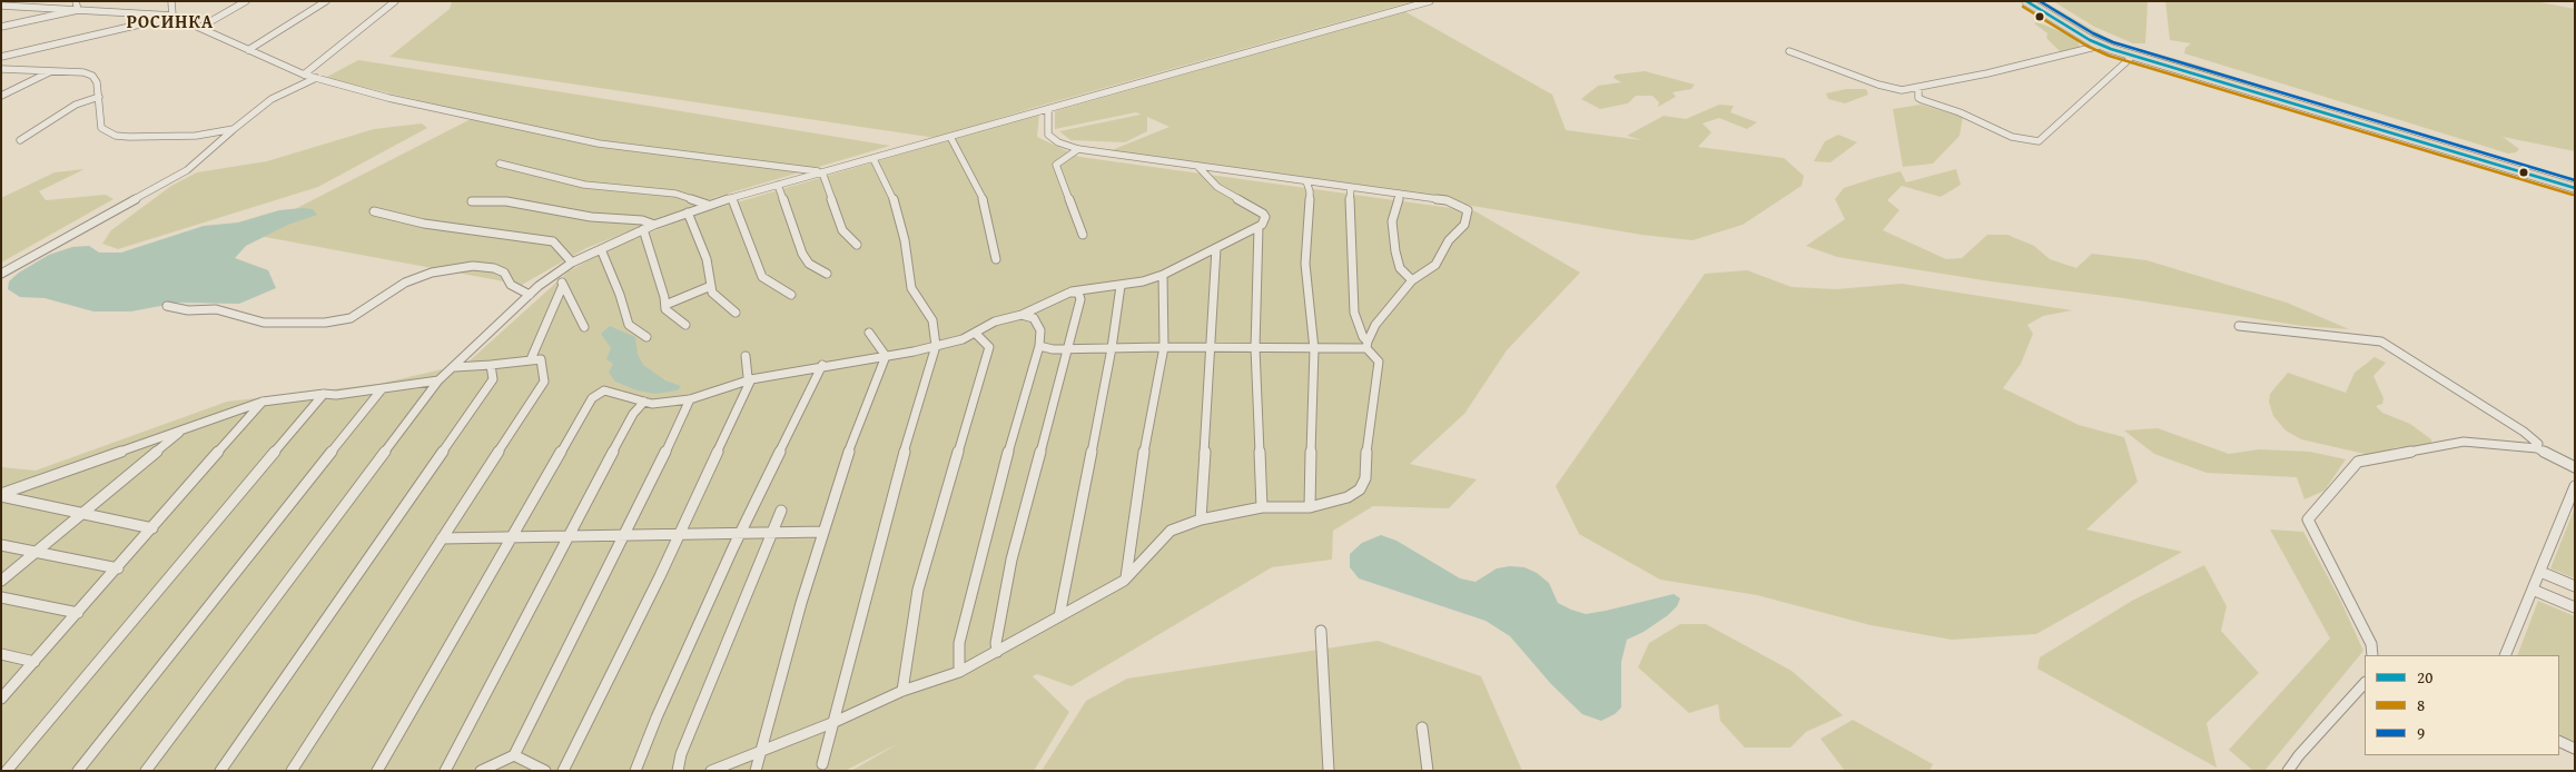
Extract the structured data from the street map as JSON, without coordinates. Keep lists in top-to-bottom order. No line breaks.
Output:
{"districts":["РОСИНКА"],"lines":["transit line 20","transit line 9","transit line 8"],"legend":["20","8","9"]}
